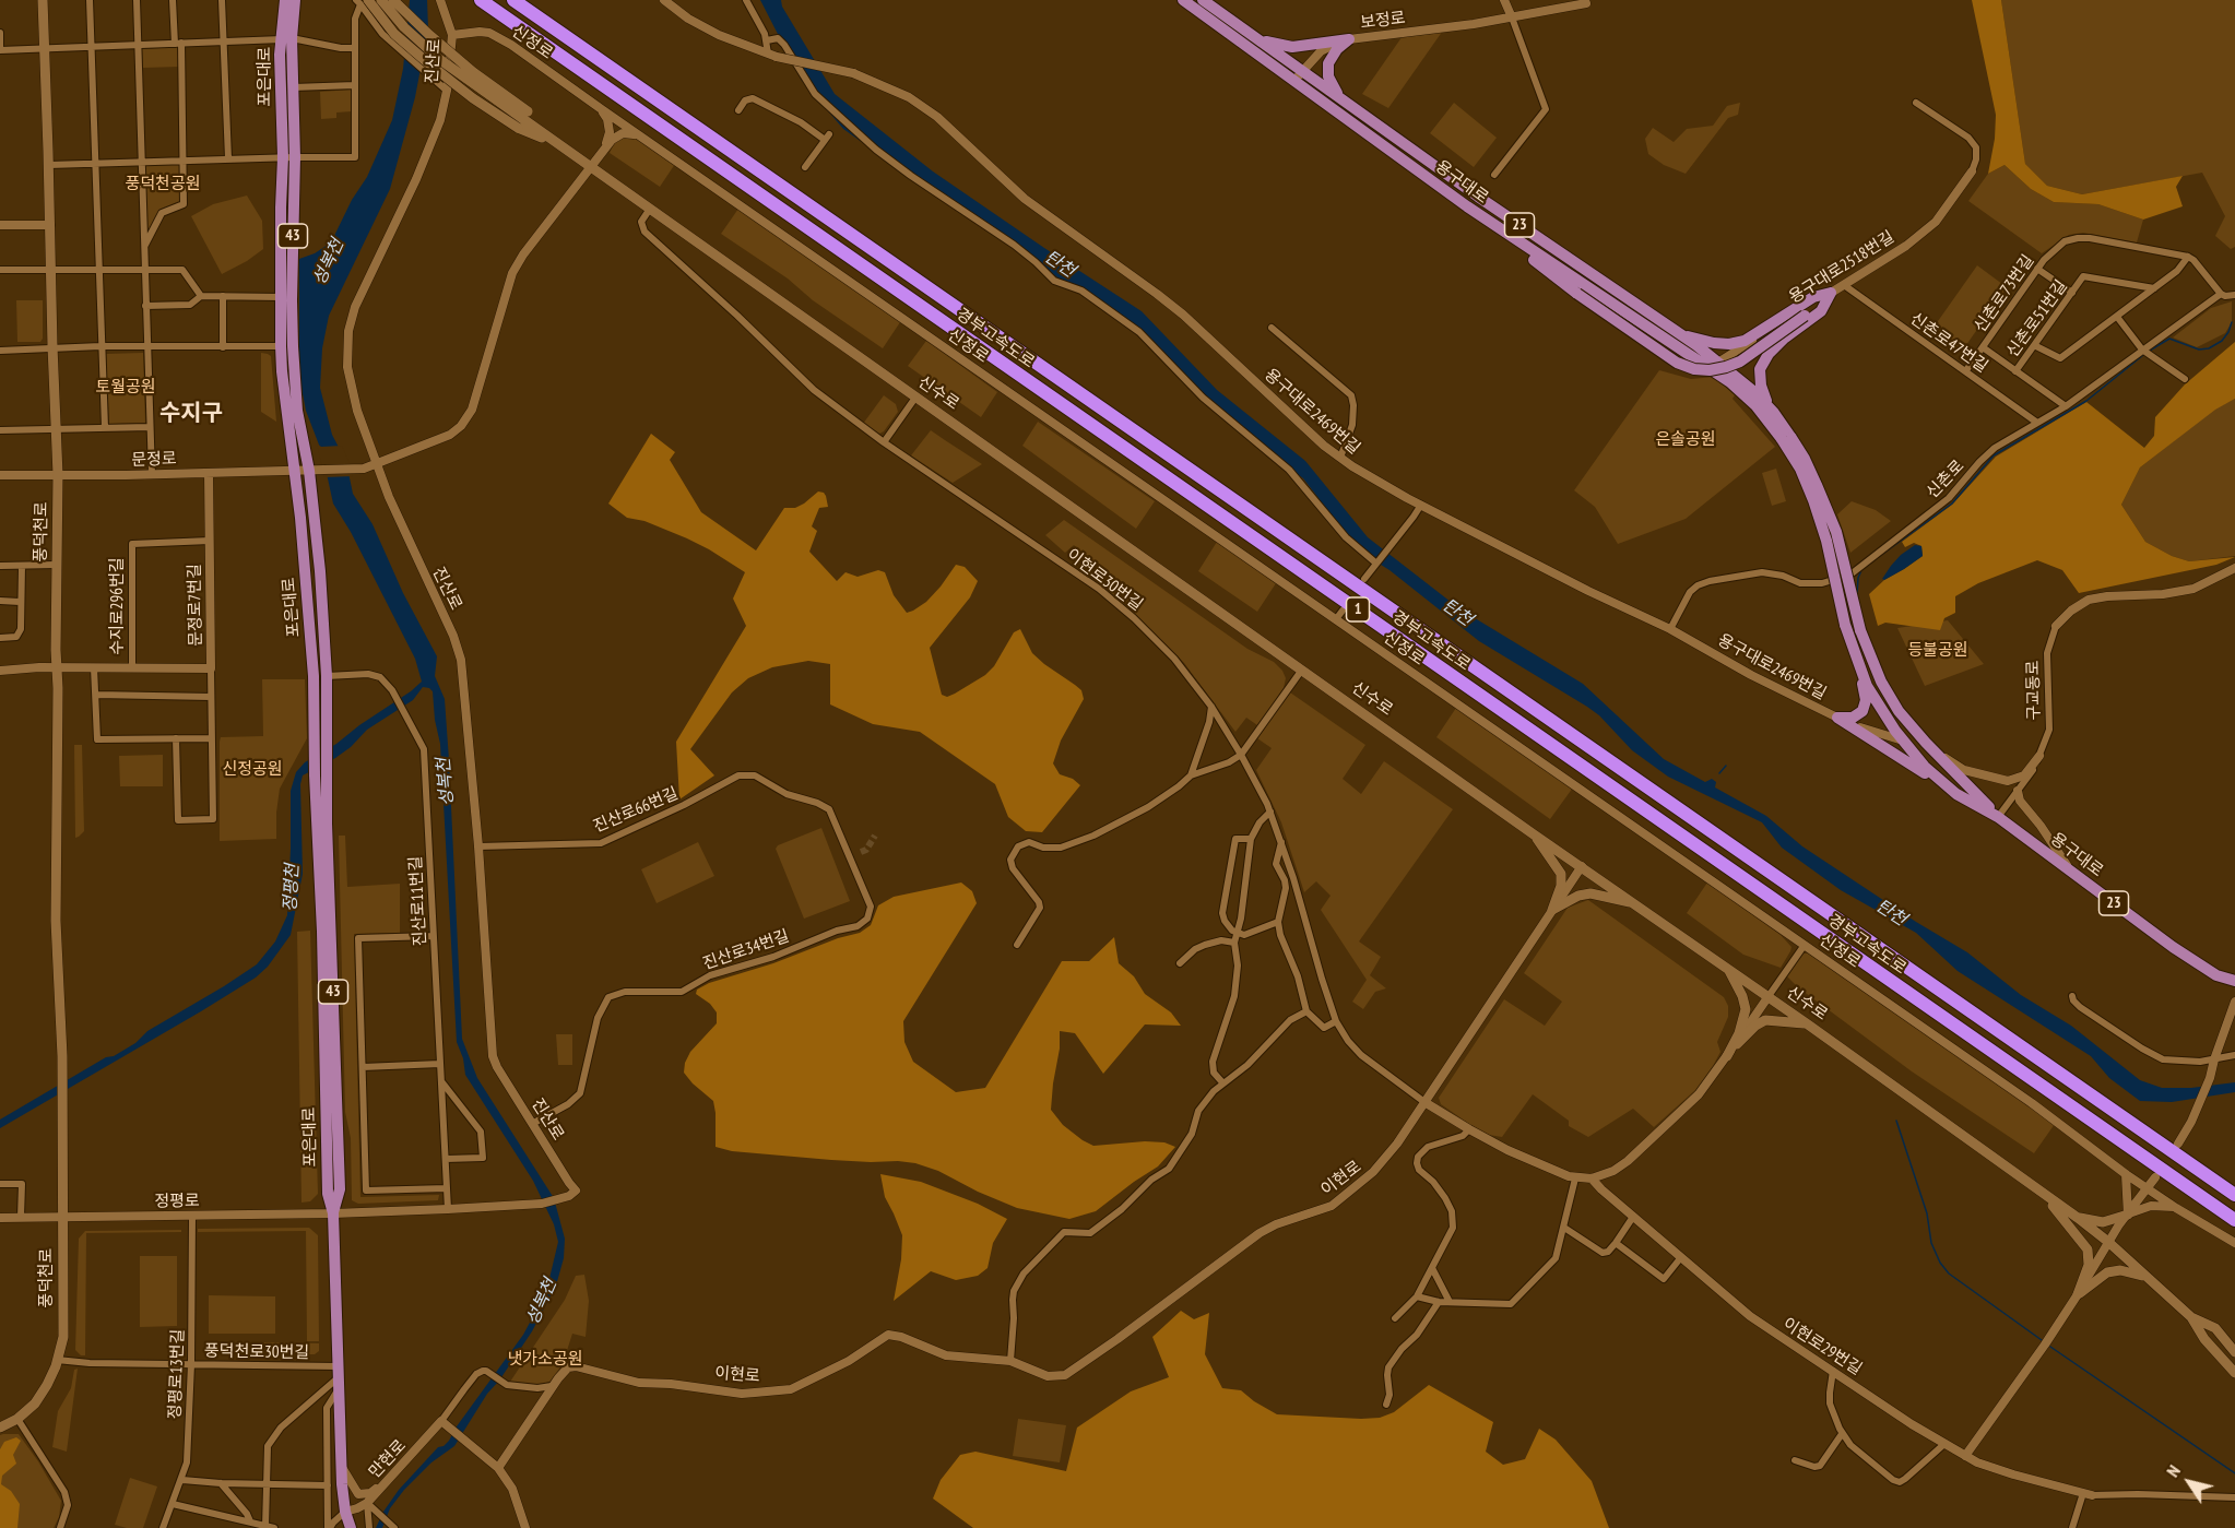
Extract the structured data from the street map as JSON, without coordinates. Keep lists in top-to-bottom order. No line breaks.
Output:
{"streets":{"highway":["경부고속도로","1"],"main road":["포은대로","용구대로","23","43","신수로","풍덕천로"],"street":["보정로","신정로","진산로","용구대로2518번길","신촌로73번길","신촌로51번길","신촌로47번길","용구대로2469번길","문정로","신촌로","이현로30번길","문정로7번길","수지로296번길","구교동로","진산로66번길","진산로11번길","진산로34번길","이현로","정평로","이현로29번길","풍덕천로30번길","정평로13번길","만현로"]},"crossings":[["보정로","용구대로"],["신정로","진산로"],["진산로","문정로"],["진산로","진산로66번길"],["진산로","진산로11번길"],["진산로","진산로34번길"],["포은대로","문정로"],["포은대로","진산로11번길"],["포은대로","정평로"],["포은대로","풍덕천로30번길"],["포은대로","만현로"],["용구대로","용구대로2518번길"],["용구대로","용구대로2469번길"],["용구대로","구교동로"],["용구대로2518번길","신촌로47번길"],["신촌로73번길","신촌로51번길"],["신촌로73번길","신촌로47번길"],["신촌로51번길","신촌로"],["신촌로47번길","신촌로"],["신수로","문정로"],["신수로","이현로30번길"],["신수로","이현로"],["용구대로2469번길","신촌로"],["문정로","풍덕천로"],["문정로","문정로7번길"],["풍덕천로","수지로296번길"],["풍덕천로","정평로"],["풍덕천로","풍덕천로30번길"],["이현로30번길","이현로"],["문정로7번길","수지로296번길"],["진산로66번길","진산로34번길"],["정평로","정평로13번길"],["풍덕천로30번길","정평로13번길"]],"districts":["수지구"],"water":["성복천","탄천","정평천"],"parks":["풍덕천공원","토월공원","은솔공원","등불공원","신정공원","냇가소공원"],"north":"top left"}
